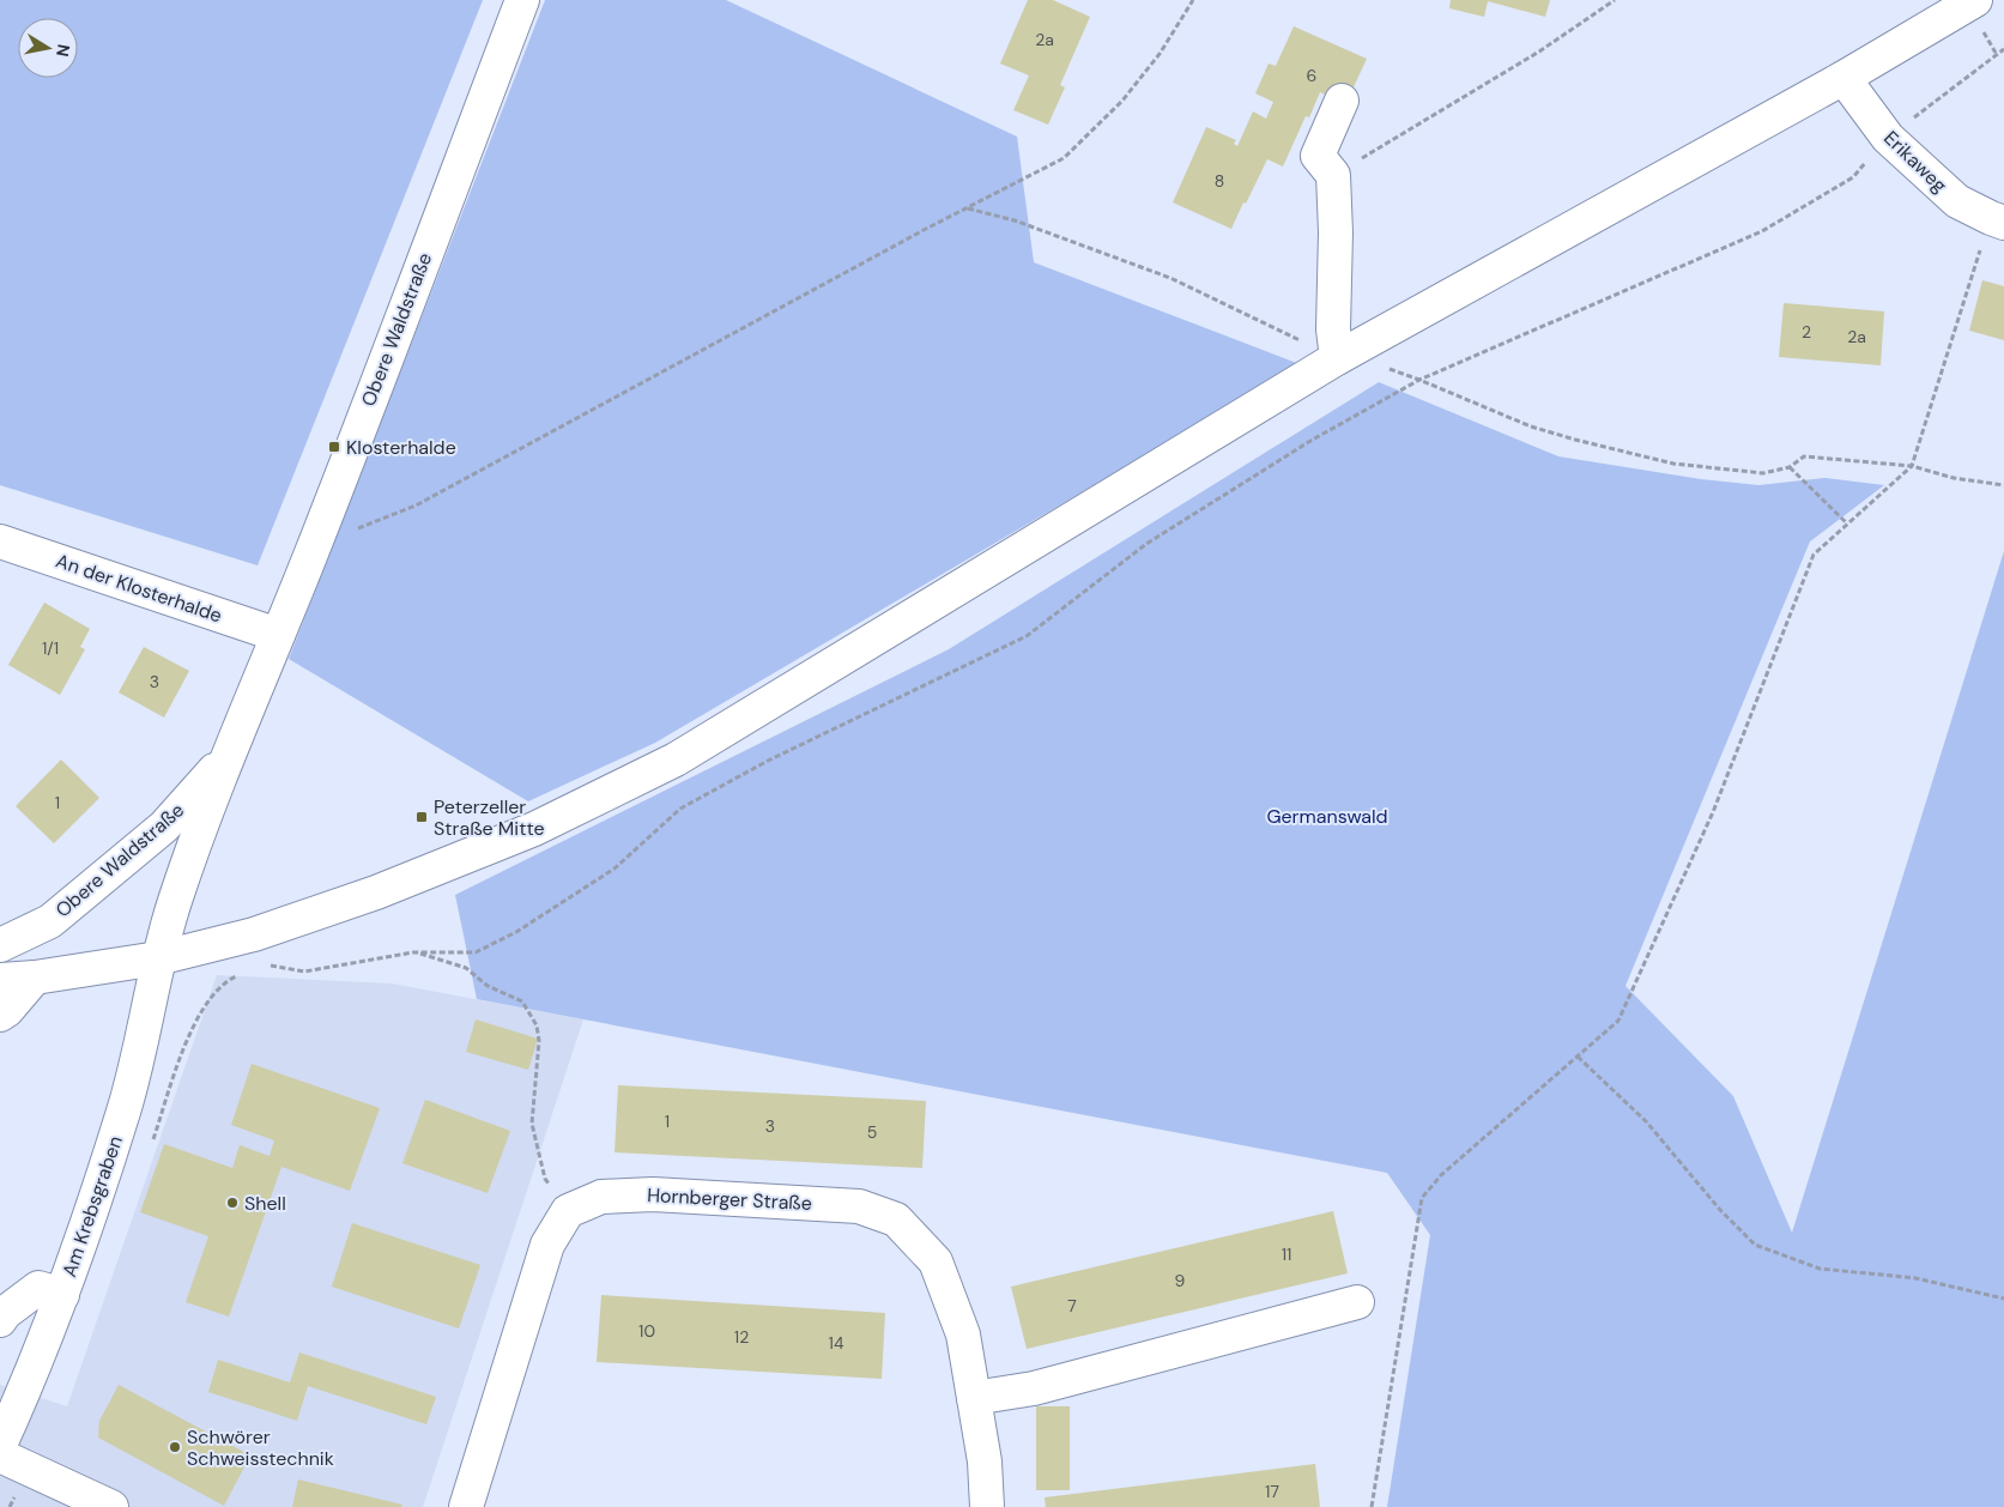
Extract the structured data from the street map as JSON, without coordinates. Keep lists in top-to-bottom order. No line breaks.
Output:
{"streets":{"street":["Erikaweg","Obere Waldstraße","An der Klosterhalde","Hornberger Straße","Am Krebsgraben"]},"crossings":[["Obere Waldstraße","An der Klosterhalde"],["Obere Waldstraße","Am Krebsgraben"]],"parks":["Germanswald"],"places":{"transit":["Klosterhalde","Peterzeller Straße Mitte"],"other":["Shell","Schwörer Schweisstechnik"]},"house_numbers":["2a","6","8","2","2a","1/1","3","1","1","3","5","11","9","7","10","12","14","17"],"north":"right"}
